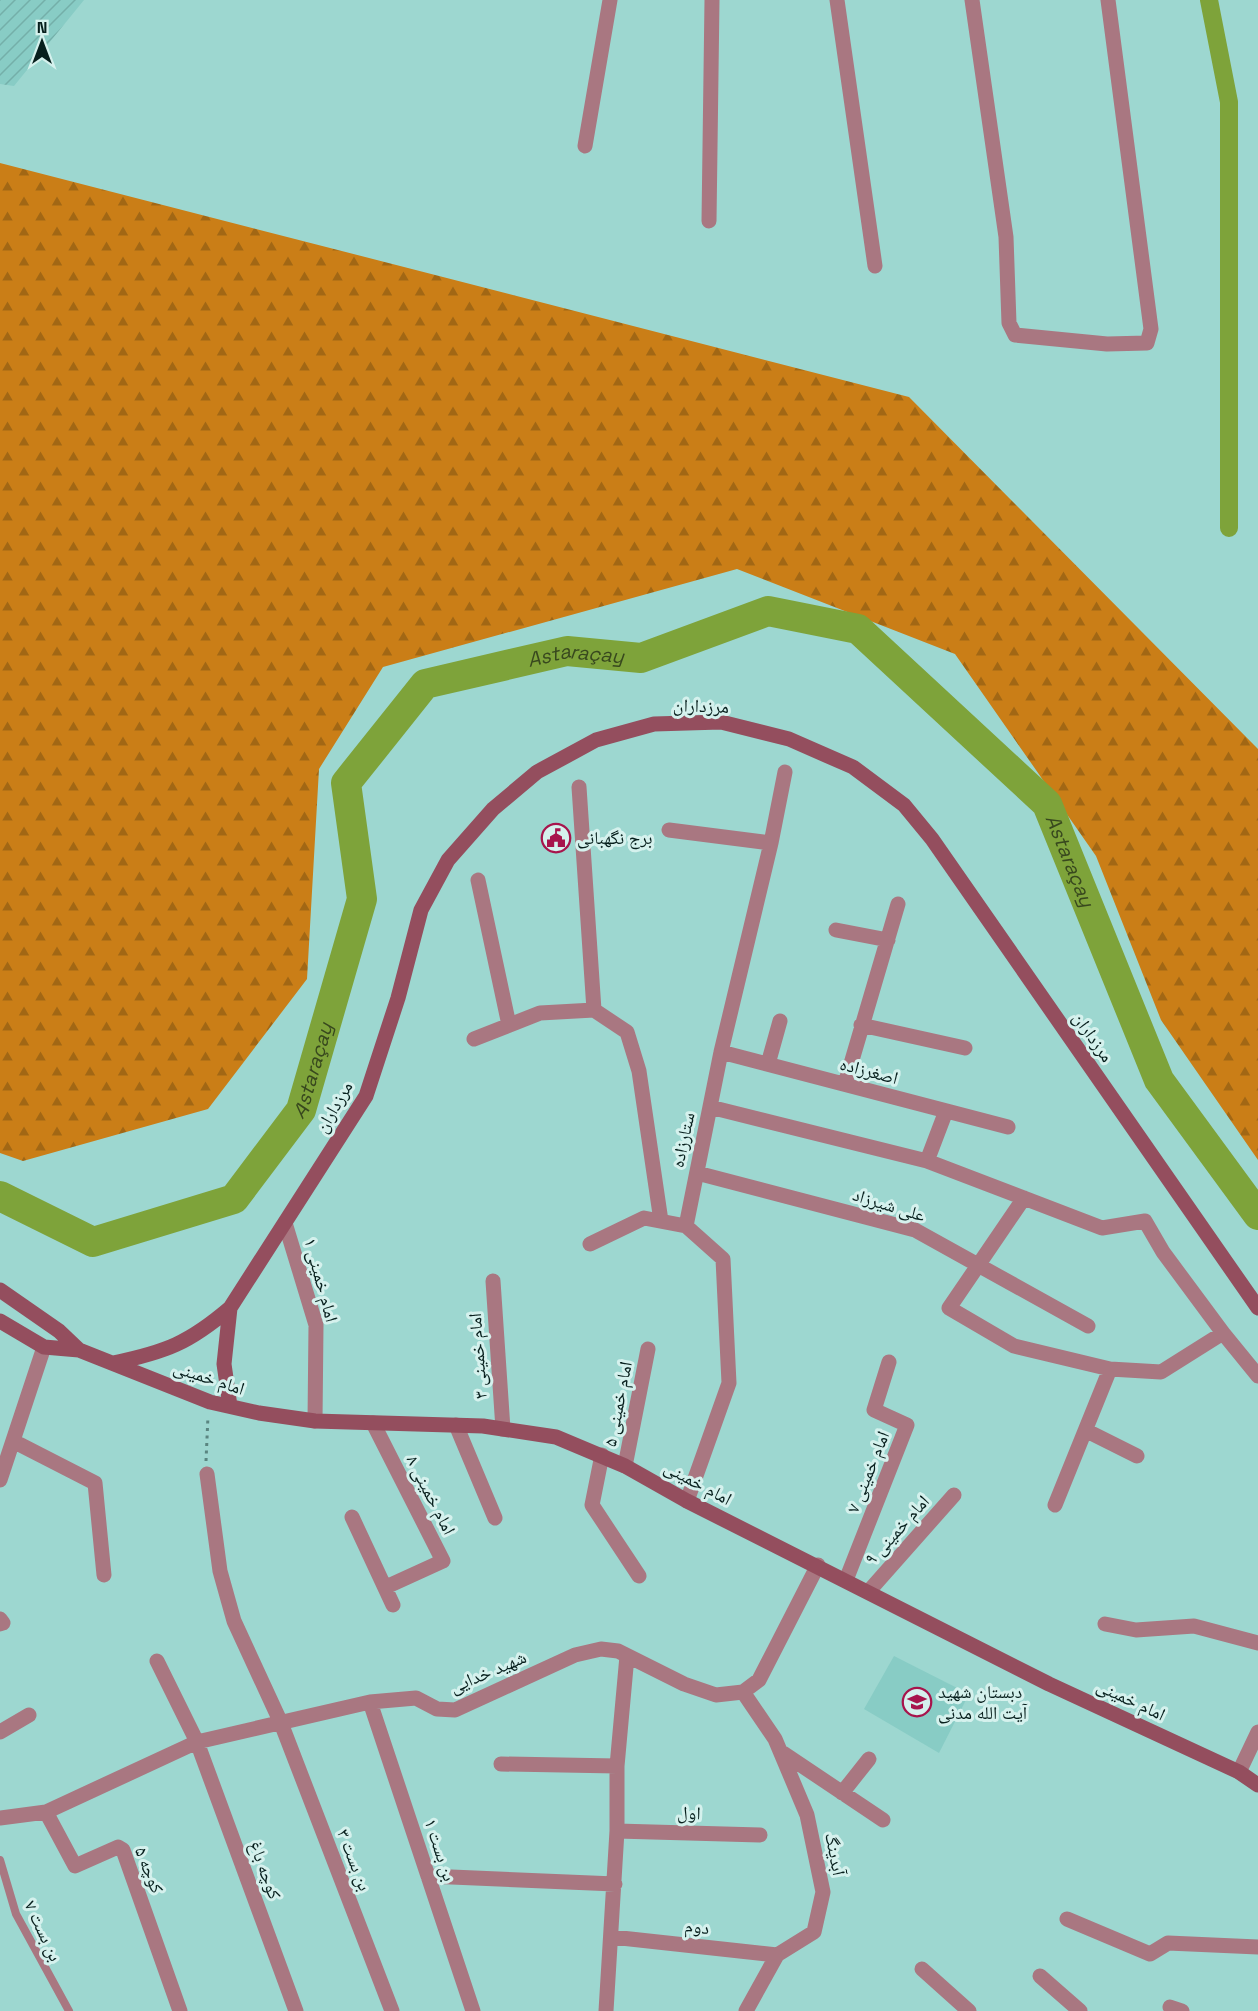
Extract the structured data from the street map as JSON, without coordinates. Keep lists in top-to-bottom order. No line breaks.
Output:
{"streets":{"street":["مرزداران","اصغرزاده","ستارزاده","علی شیرزاد","امام خمینی ۱","امام خمینی ۳","امام خمینی","امام خمینی ۵","امام خمینی ۷","امام خمینی ۸","امام خمینی ۹","شهید خدایی","اول","بن بست ۱","آبدینگ","بن بست ۳","کوچه ۵","کوچه باغ","دوم"],"lane":["بن بست ۷"]},"crossings":[["مرزداران","امام خمینی ۱"],["مرزداران","امام خمینی"],["اصغرزاده","ستارزاده"],["ستارزاده","علی شیرزاد"],["امام خمینی ۱","امام خمینی"],["امام خمینی ۳","امام خمینی"],["امام خمینی","امام خمینی ۵"],["امام خمینی","امام خمینی ۷"],["امام خمینی","امام خمینی ۸"],["امام خمینی","امام خمینی ۹"],["شهید خدایی","بن بست ۱"],["شهید خدایی","آبدینگ"],["شهید خدایی","بن بست ۳"],["شهید خدایی","کوچه ۵"],["شهید خدایی","کوچه باغ"],["آبدینگ","دوم"]],"water":["Astaraçay"],"places":{"public building":["برج نگهبانی"],"school or university":["دبستان شهید آیت الله مدنی"]},"north":"top"}
